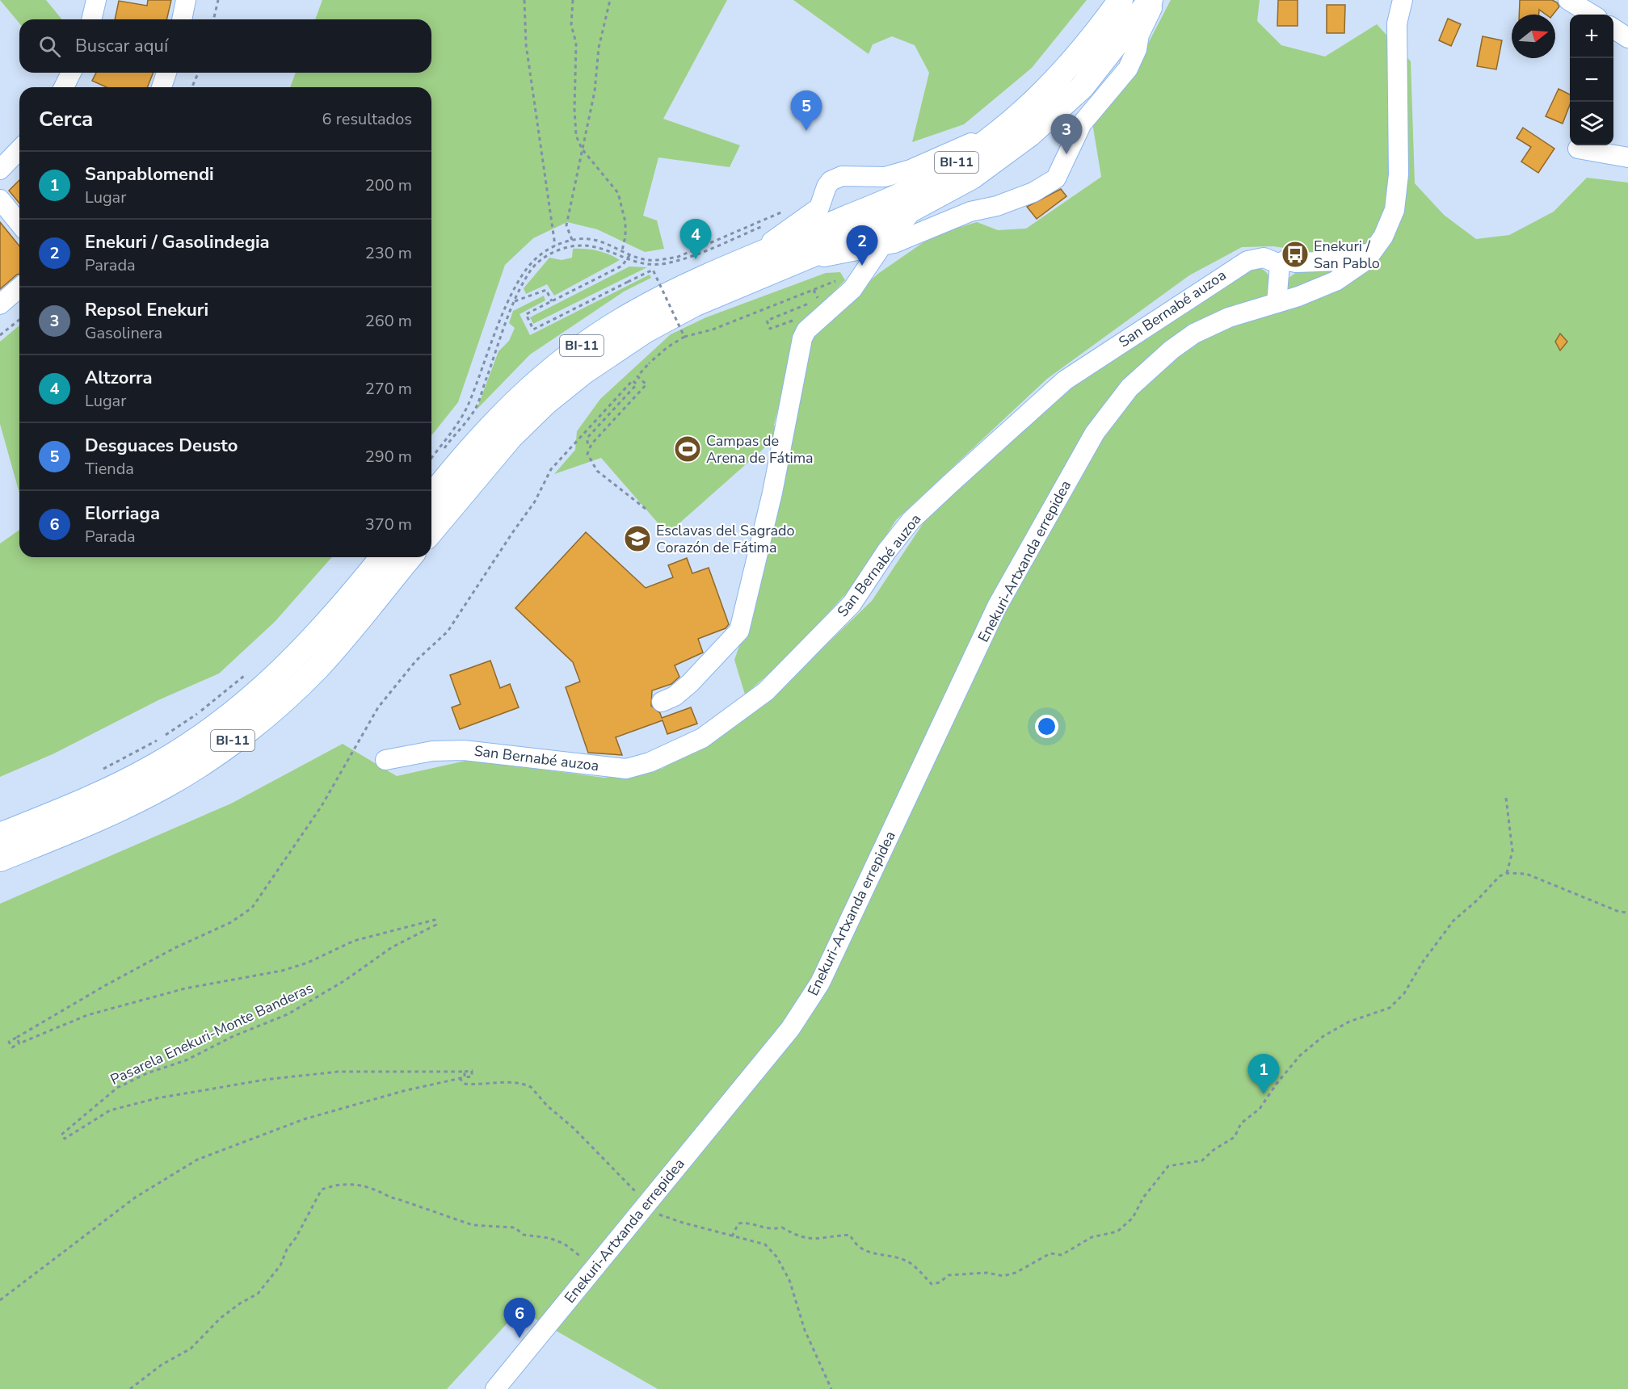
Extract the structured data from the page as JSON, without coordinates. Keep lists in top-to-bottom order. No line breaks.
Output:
{"streets":{"main road":["BI-11"],"street":["San Bernabé auzoa","Enekuri-Artxanda errepidea"],"path":["Pasarela Enekuri-Monte Banderas"]},"crossings":[["San Bernabé auzoa","Enekuri-Artxanda errepidea"]],"places":{"bus stop":["Enekuri / San Pablo"],"sports":["Campas de Arena de Fátima"],"school or university":["Esclavas del Sagrado Corazón de Fátima"]},"north":"right","page":{"map_buttons":["+","−"],"search":"Buscar aquí","heading":["Cerca","6 resultados"],"pins":["5","3","4","2","1","6"],"list":[{"mark":"1","name":"Sanpablomendi","note":"Lugar","value":"200 m"},{"mark":"2","name":"Enekuri / Gasolindegia","note":"Parada","value":"230 m"},{"mark":"3","name":"Repsol Enekuri","note":"Gasolinera","value":"260 m"},{"mark":"4","name":"Altzorra","note":"Lugar","value":"270 m"},{"mark":"5","name":"Desguaces Deusto","note":"Tienda","value":"290 m"},{"mark":"6","name":"Elorriaga","note":"Parada","value":"370 m"}]}}
